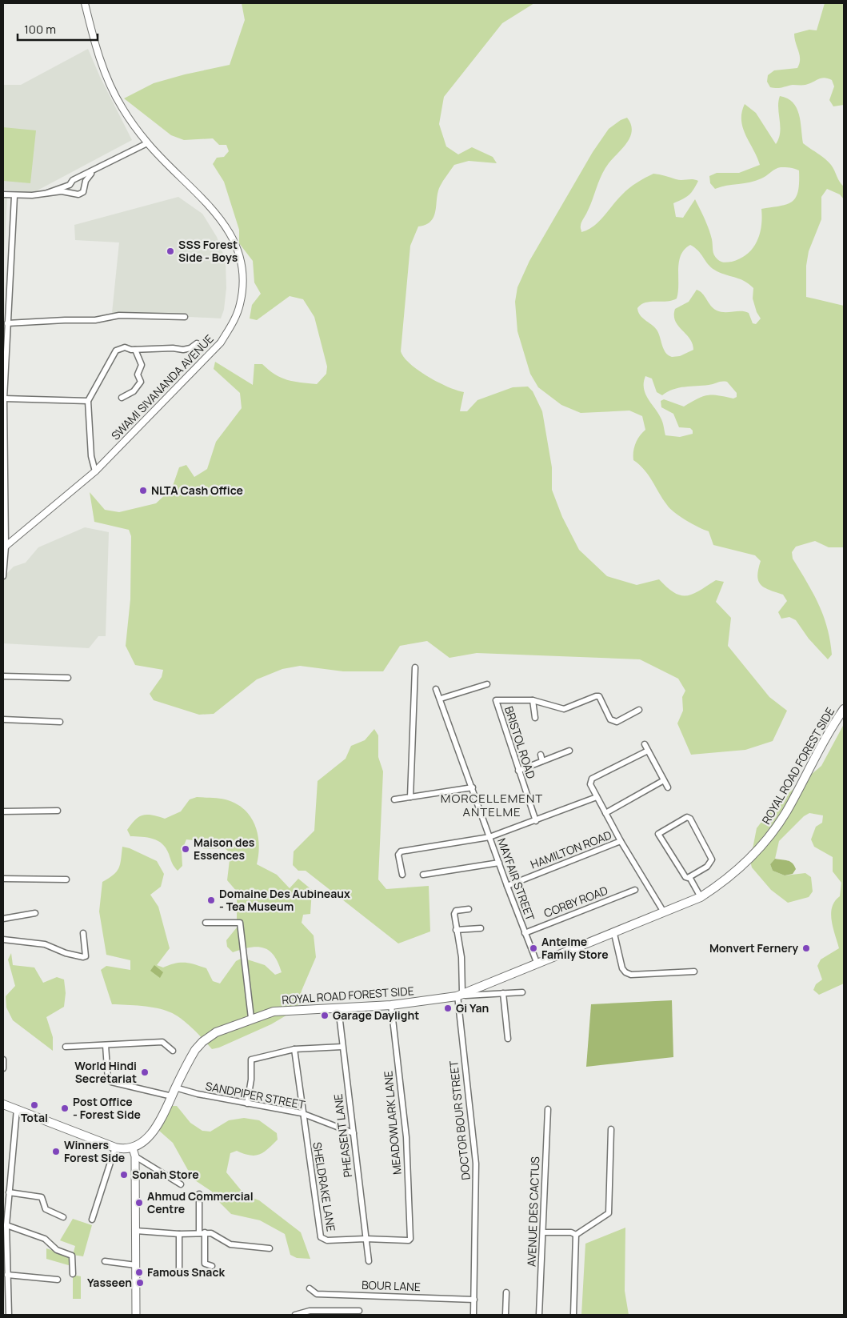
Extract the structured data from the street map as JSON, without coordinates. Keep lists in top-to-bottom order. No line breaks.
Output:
{"streets":{"main road":["ROYAL ROAD FOREST SIDE"],"street":["SWAMI SIVANANDA AVENUE","BRISTOL ROAD","HAMILTON ROAD","MAYFAIR STREET","CORBY ROAD","SANDPIPER STREET","DOCTOR BOUR STREET","MEADOWLARK LANE","PHEASENT LANE","SHELDRAKE LANE","AVENUE DES CACTUS","BOUR LANE"]},"crossings":[["ROYAL ROAD FOREST SIDE","MAYFAIR STREET"],["ROYAL ROAD FOREST SIDE","SANDPIPER STREET"],["ROYAL ROAD FOREST SIDE","DOCTOR BOUR STREET"],["ROYAL ROAD FOREST SIDE","MEADOWLARK LANE"],["ROYAL ROAD FOREST SIDE","PHEASENT LANE"],["HAMILTON ROAD","MAYFAIR STREET"],["MAYFAIR STREET","CORBY ROAD"],["SANDPIPER STREET","PHEASENT LANE"],["SANDPIPER STREET","SHELDRAKE LANE"],["DOCTOR BOUR STREET","BOUR LANE"],["MEADOWLARK LANE","SHELDRAKE LANE"],["PHEASENT LANE","SHELDRAKE LANE"]],"districts":["MORCELLEMENT ANTELME"],"places":["SSS Forest Side - Boys","NLTA Cash Office","Maison des Essences","Domaine Des Aubineaux - Tea Museum","Antelme Family Store","Monvert Fernery","Gi Yan","Garage Daylight","World Hindi Secretariat","Total","Post Office - Forest Side","Winners Forest Side","Sonah Store","Ahmud Commercial Centre","Famous Snack","Yasseen"],"scale_bar":"100 m"}
